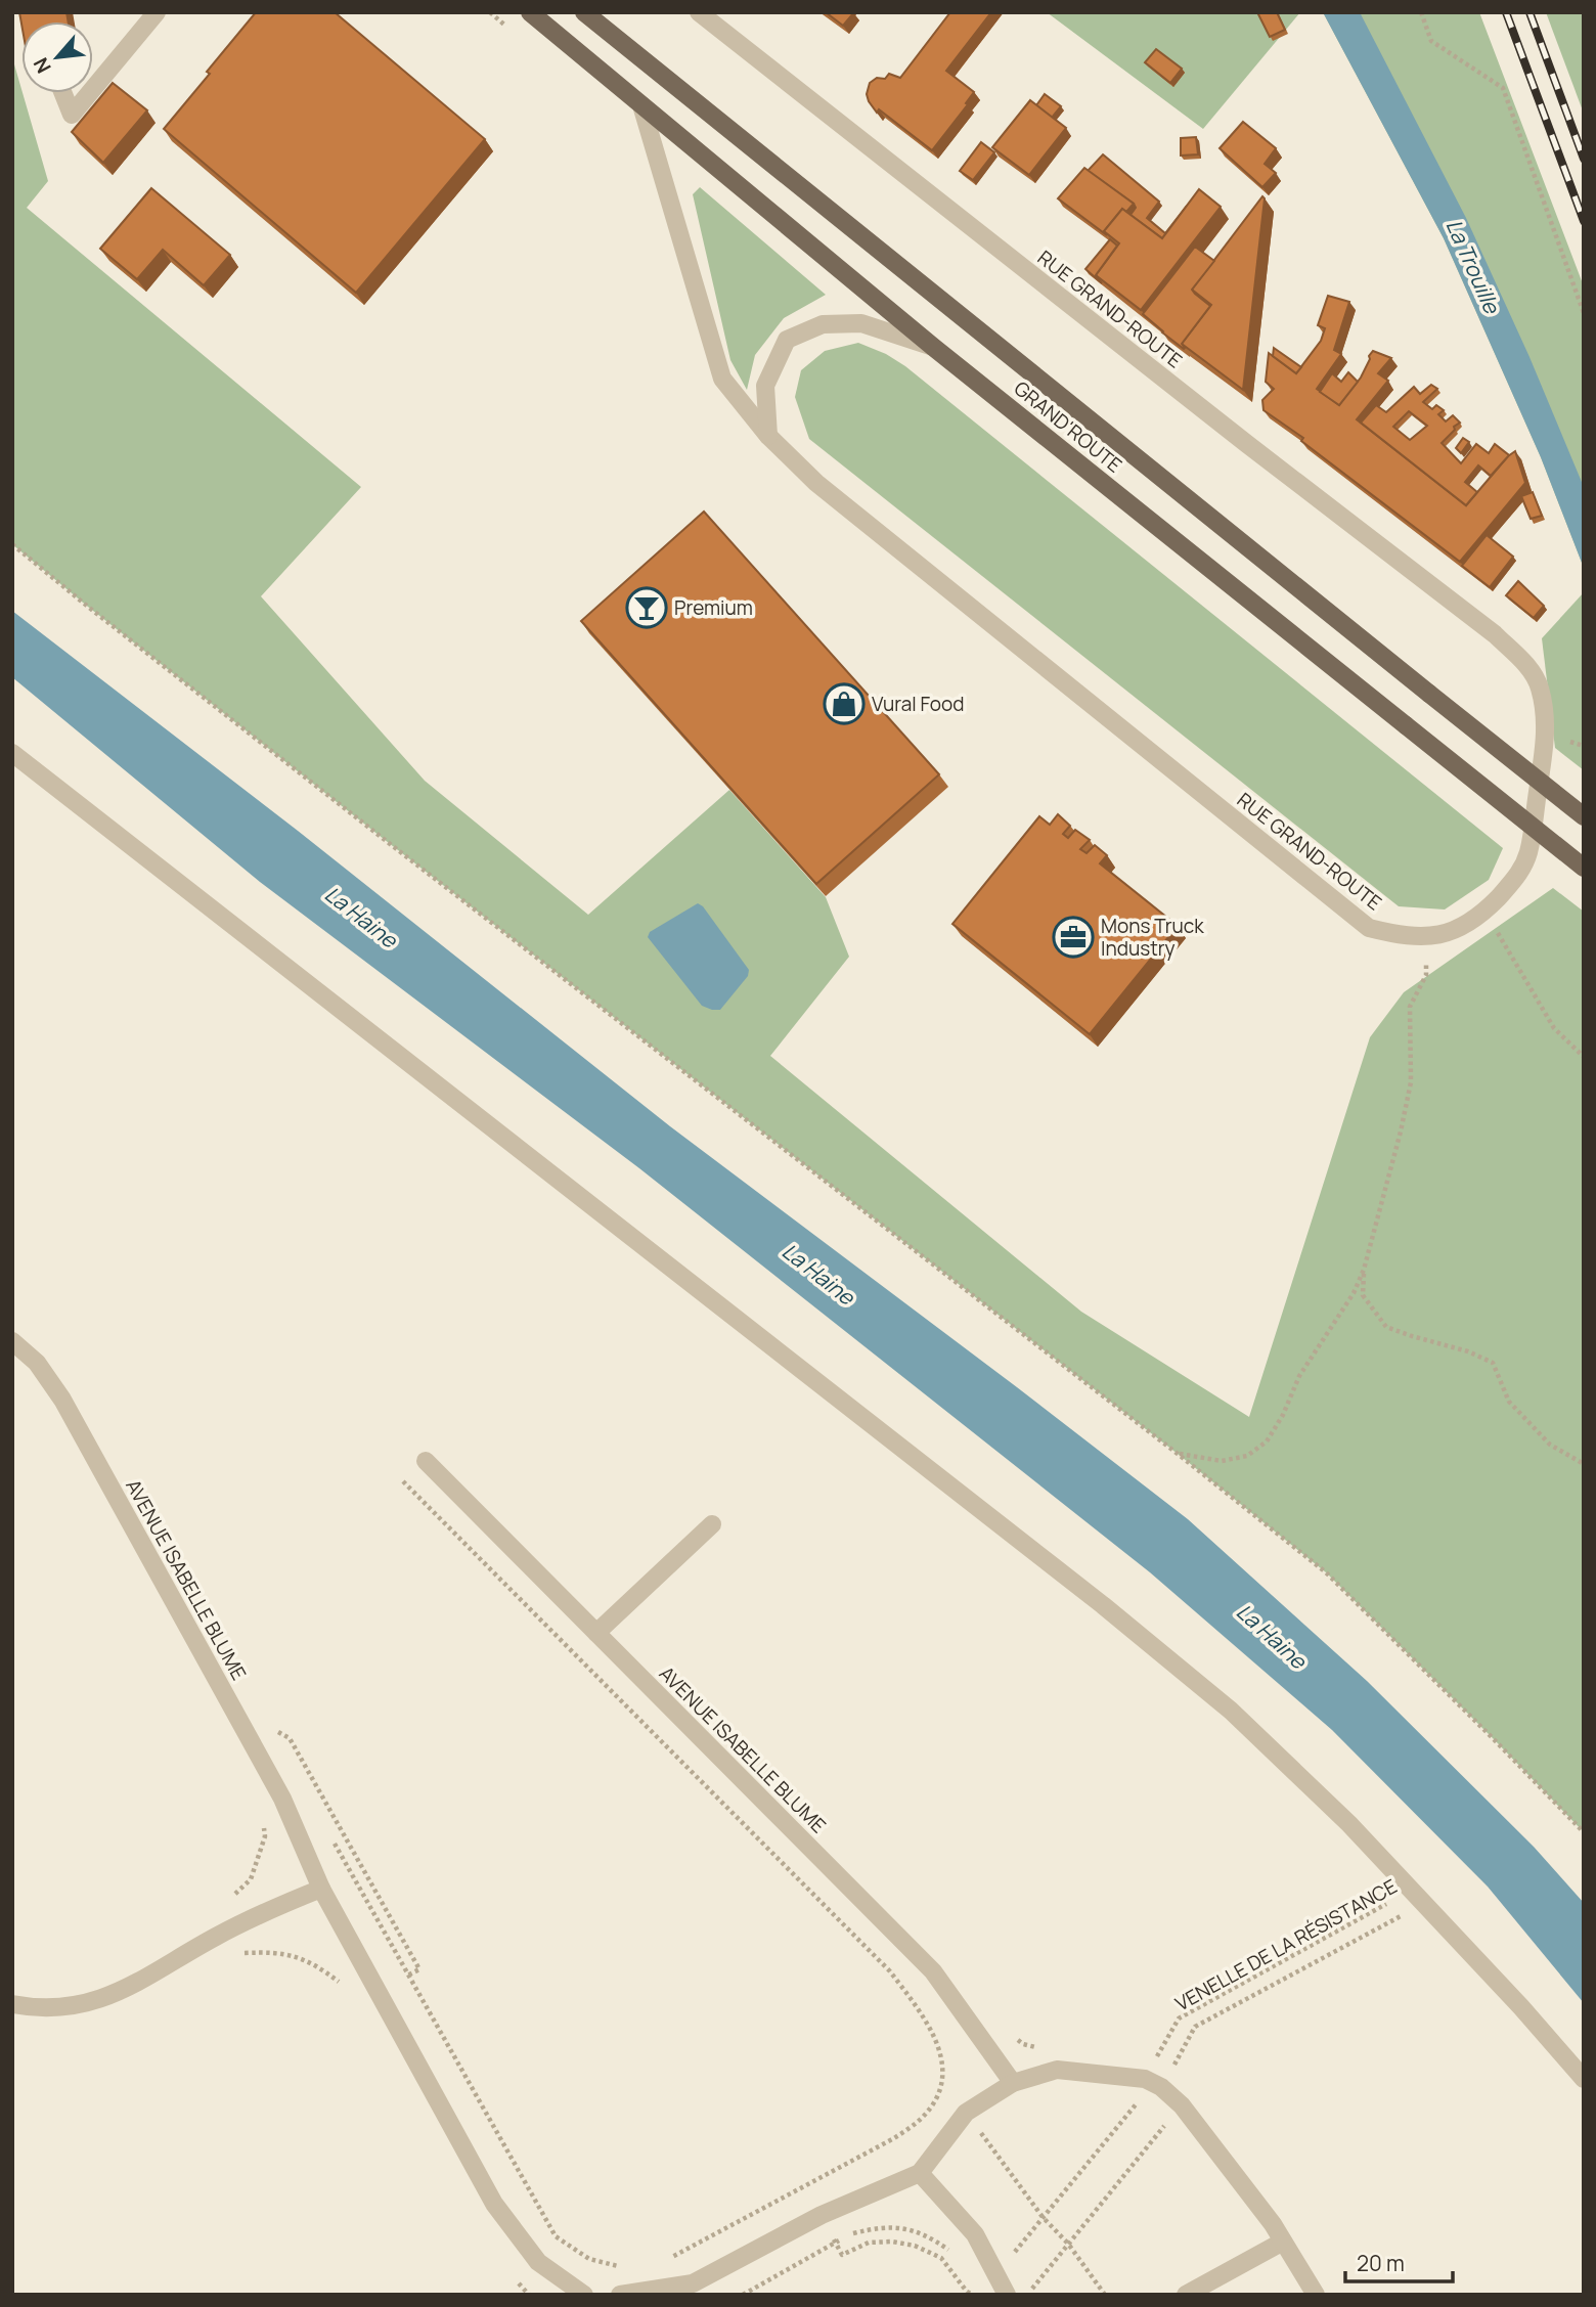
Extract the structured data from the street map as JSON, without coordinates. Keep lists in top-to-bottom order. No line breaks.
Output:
{"streets":{"main road":["GRAND'ROUTE"],"street":["RUE GRAND-ROUTE","AVENUE ISABELLE BLUME"],"path":["VENELLE DE LA RÉSISTANCE"]},"crossings":[["RUE GRAND-ROUTE","GRAND'ROUTE"]],"water":["La Trouille","La Haine"],"places":{"bar":["Premium"],"shop":["Vural Food"],"office":["Mons Truck Industry"]},"scale_bar":"20 m","north":"bottom left"}
